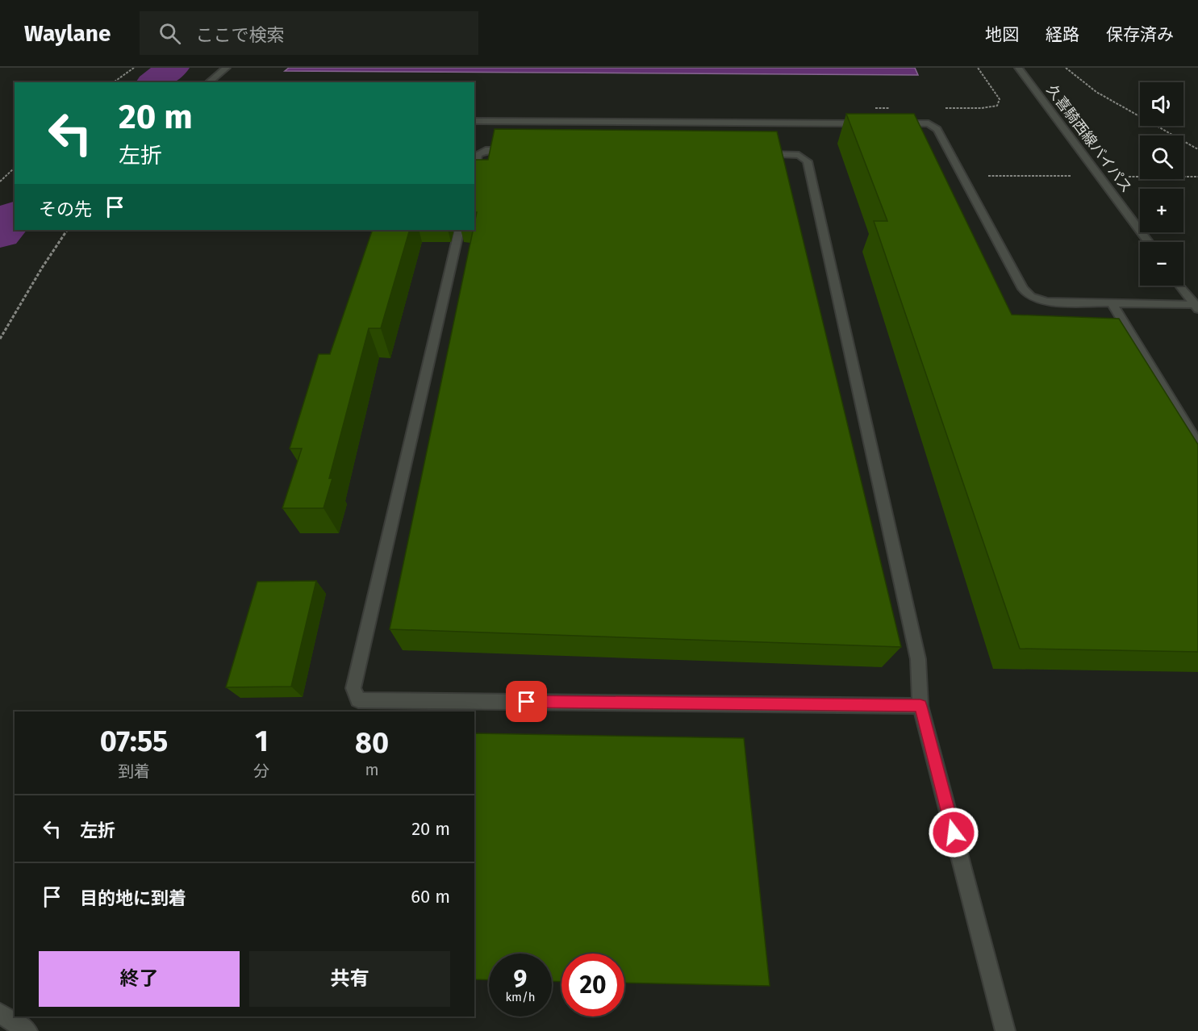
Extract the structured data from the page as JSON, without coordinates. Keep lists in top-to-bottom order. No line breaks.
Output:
{"streets":{"main road":["久喜騎西線バイパス"]},"page":{"header":"Waylane","search":"ここで検索","nav":["地図","経路","保存済み"],"map_buttons":["+","−"],"turn":["20 m","左折"],"then":"その先","eta":["07:55","到着","1","分","80","m"],"list":[{"name":"左折","value":"20 m"},{"name":"目的地に到着","value":"60 m"}],"buttons":["終了","共有"],"speed":"9 km/h","limit":"20"}}
